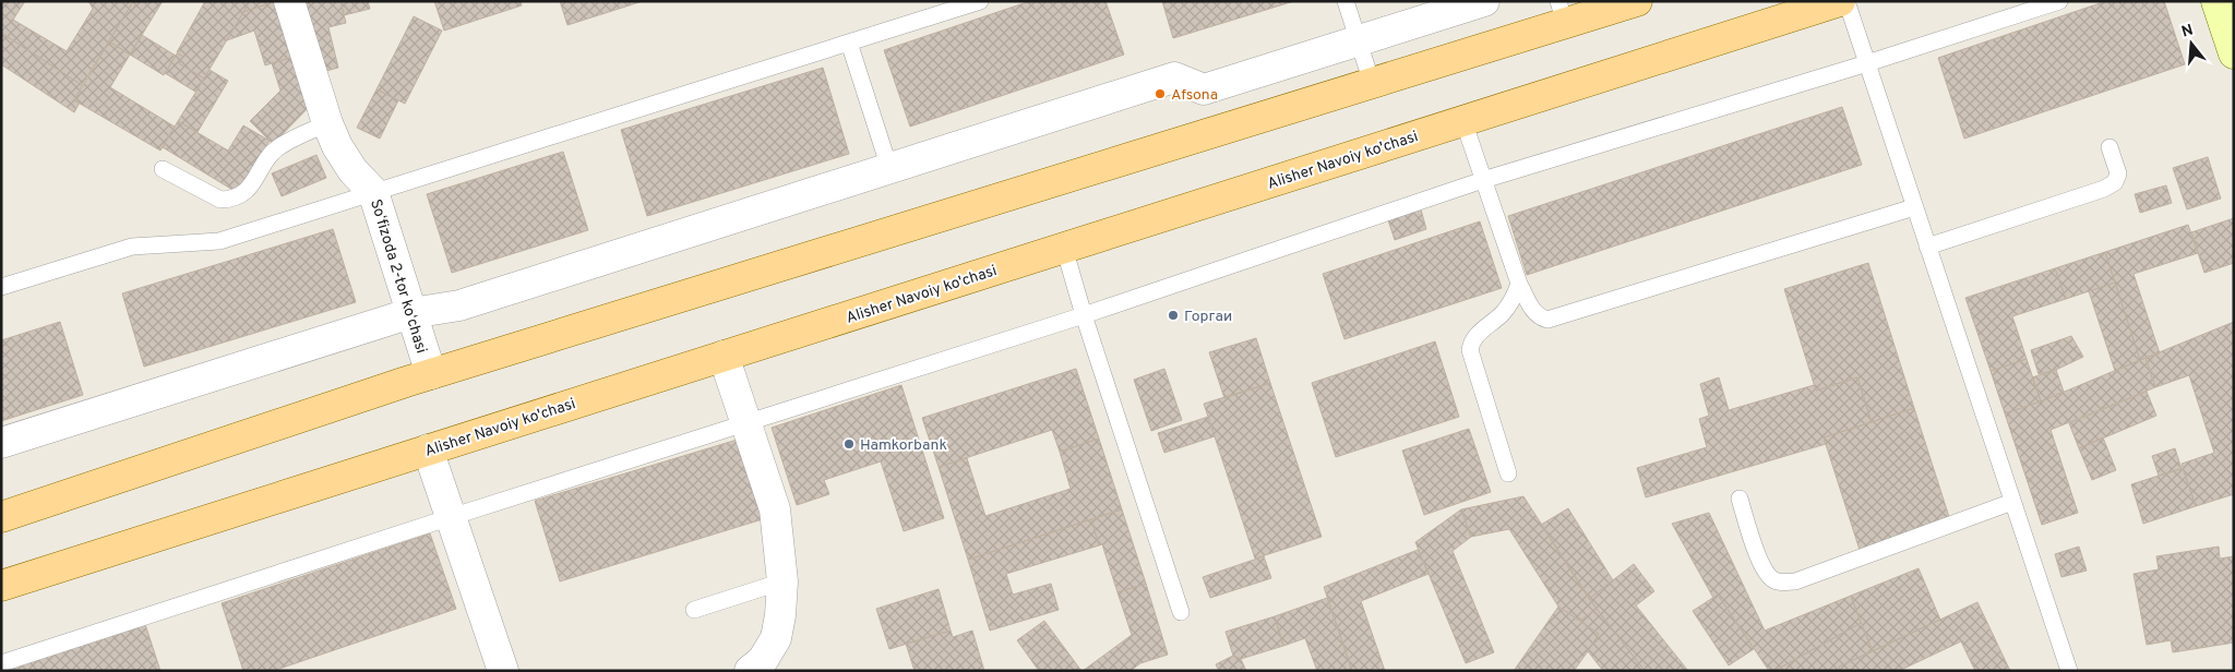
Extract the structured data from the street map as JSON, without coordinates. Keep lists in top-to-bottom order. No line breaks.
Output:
{"streets":{"main road":["Alisher Navoiy ko'chasi"],"street":["Soʻfizoda 2-tor koʻchasi"]},"places":["Afsona","Горгаи","Hamkorbank"],"north":"top"}
